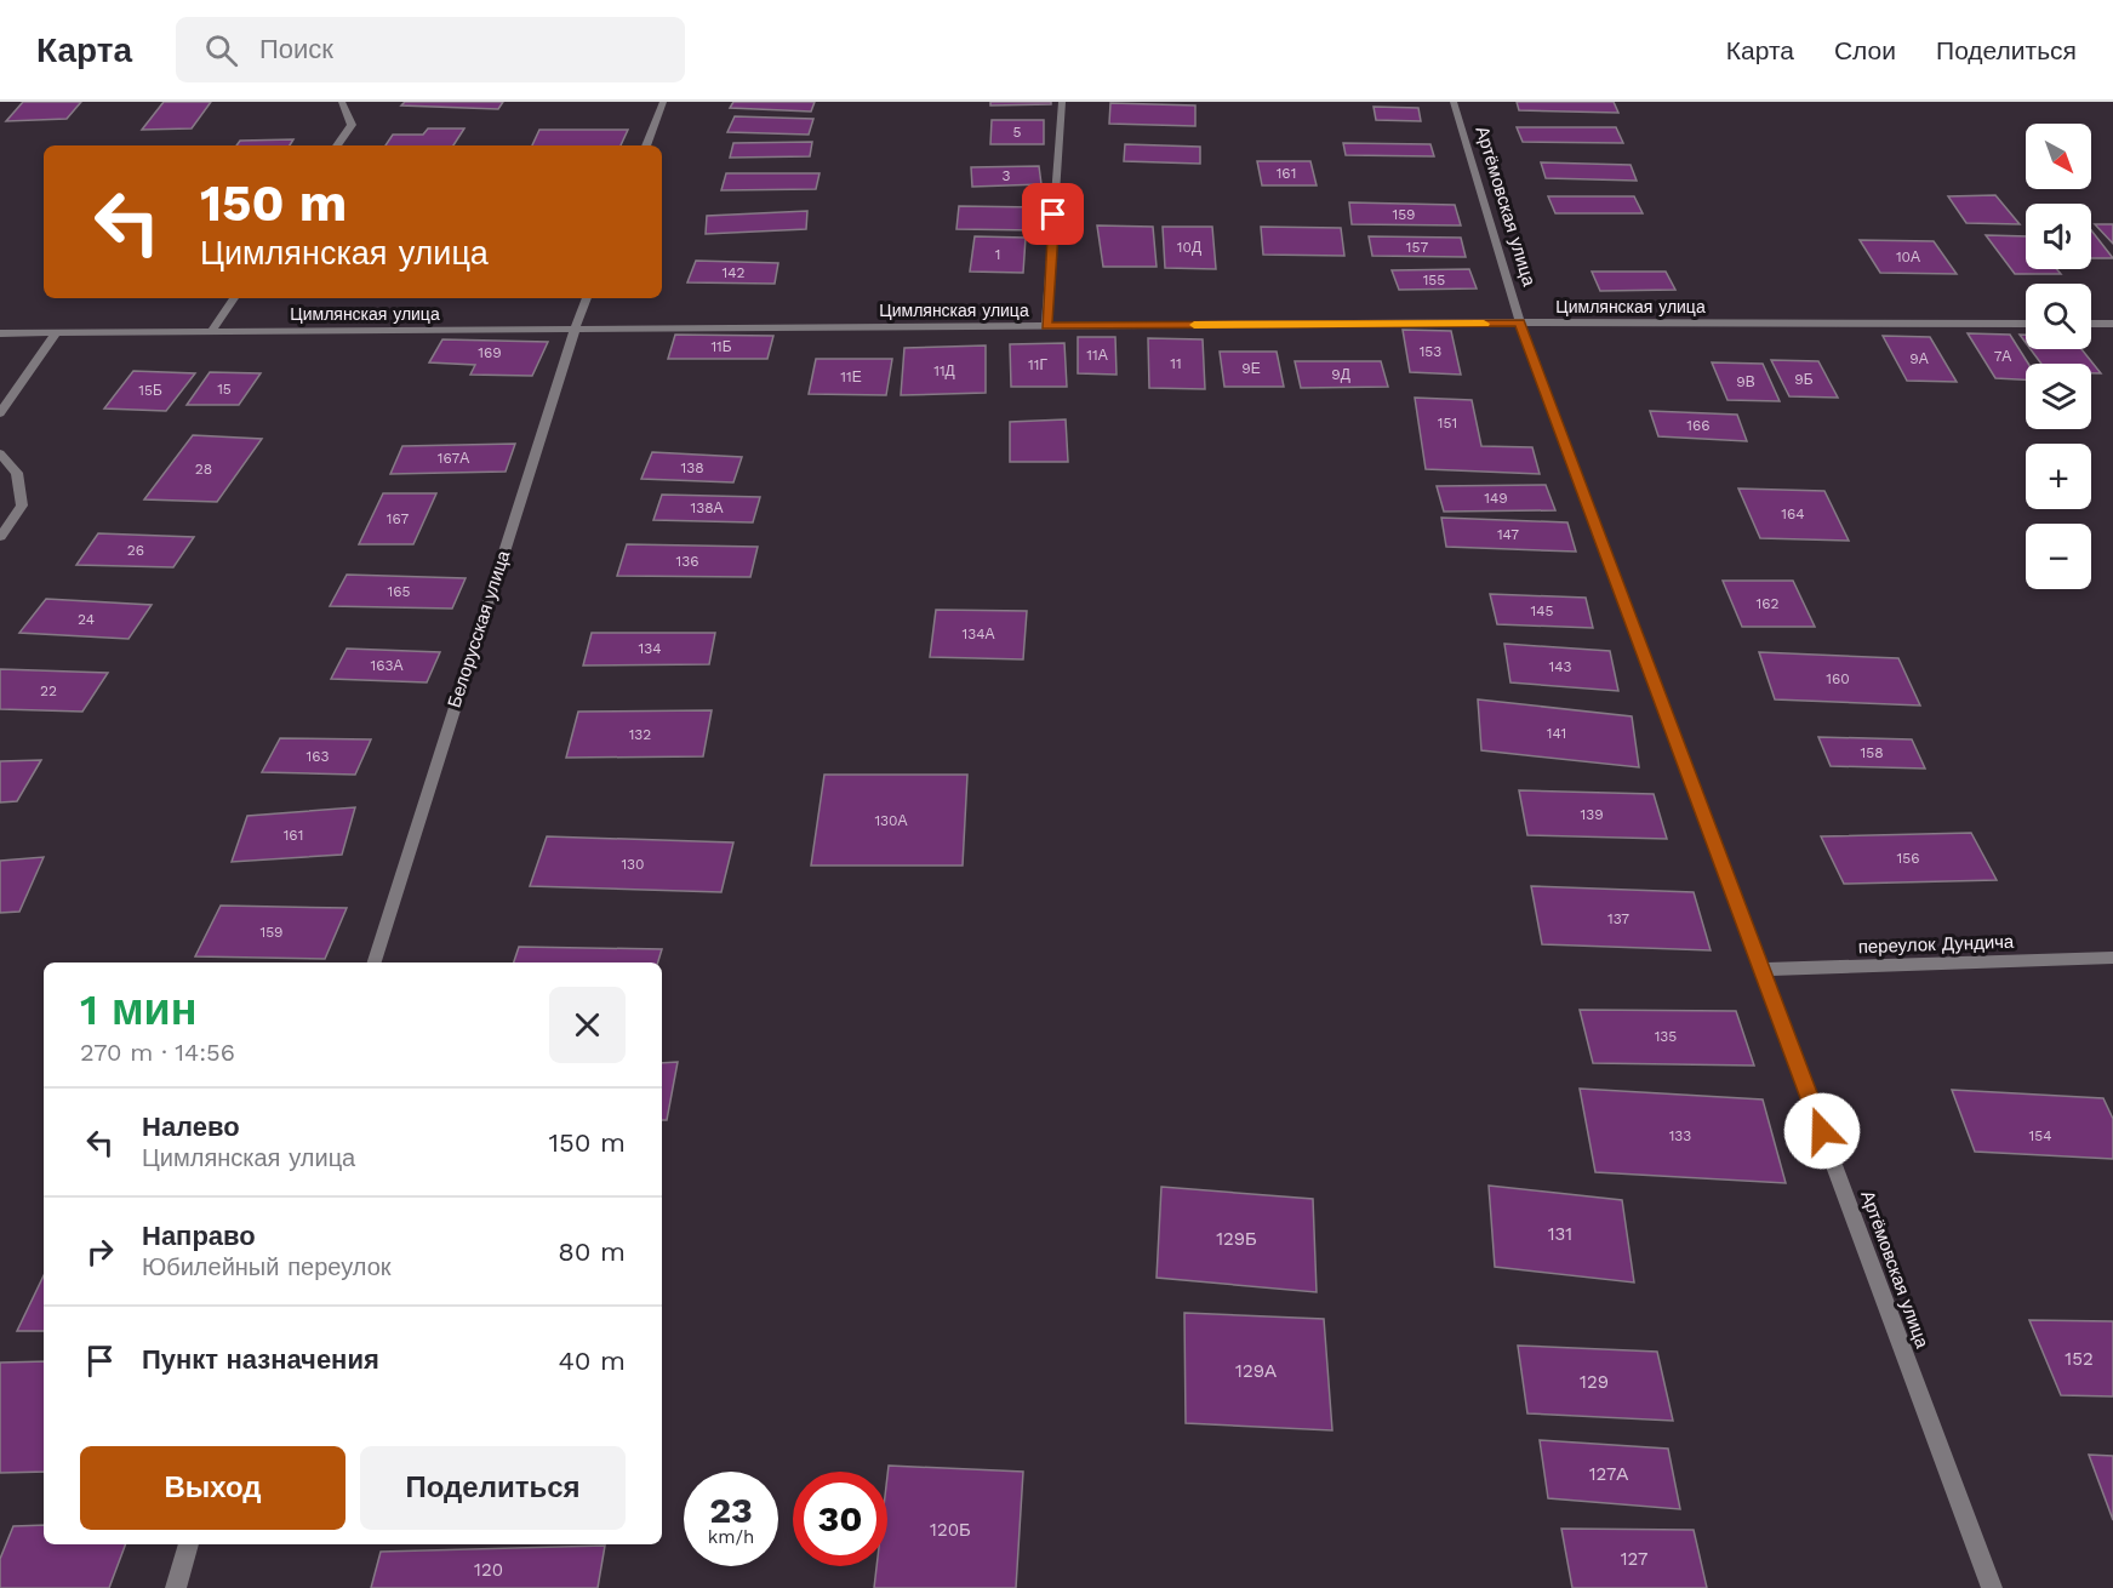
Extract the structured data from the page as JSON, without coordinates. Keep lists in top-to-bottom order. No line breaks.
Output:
{"streets":{"street":["Артёмовская улица","Цимлянская улица","Белорусская улица","переулок Дундича"]},"crossings":[["Артёмовская улица","Цимлянская улица"],["Артёмовская улица","переулок Дундича"],["Цимлянская улица","Белорусская улица"]],"house_numbers":["5","161","3","159","10Д","157","1","10А","142","155","11Б","153","169","11А","7А","9А","11","11Г","9Е","11Д","9Д","11Е","9Б","9В","15","15Б","151","166","167А","138","28","149","138А","164","167","147","26","136","165","162","145","24","134А","134","163А","143","160","22","141","132","158","163","139","130А","161","156","130","137","159","135","133","154","131","129Б","152","129А","129","127А","120Б","127","120"],"north":"bottom right","page":{"header":"Карта","search":"Поиск","nav":["Карта","Слои","Поделиться"],"map_buttons":["+","−"],"turn":["150 m","Цимлянская улица"],"heading":["1 мин","270 m · 14:56"],"list":[{"name":"Налево","note":"Цимлянская улица","value":"150 m"},{"name":"Направо","note":"Юбилейный переулок","value":"80 m"},{"name":"Пункт назначения","value":"40 m"}],"buttons":["Выход","Поделиться"],"speed":"23 km/h","limit":"30"}}
